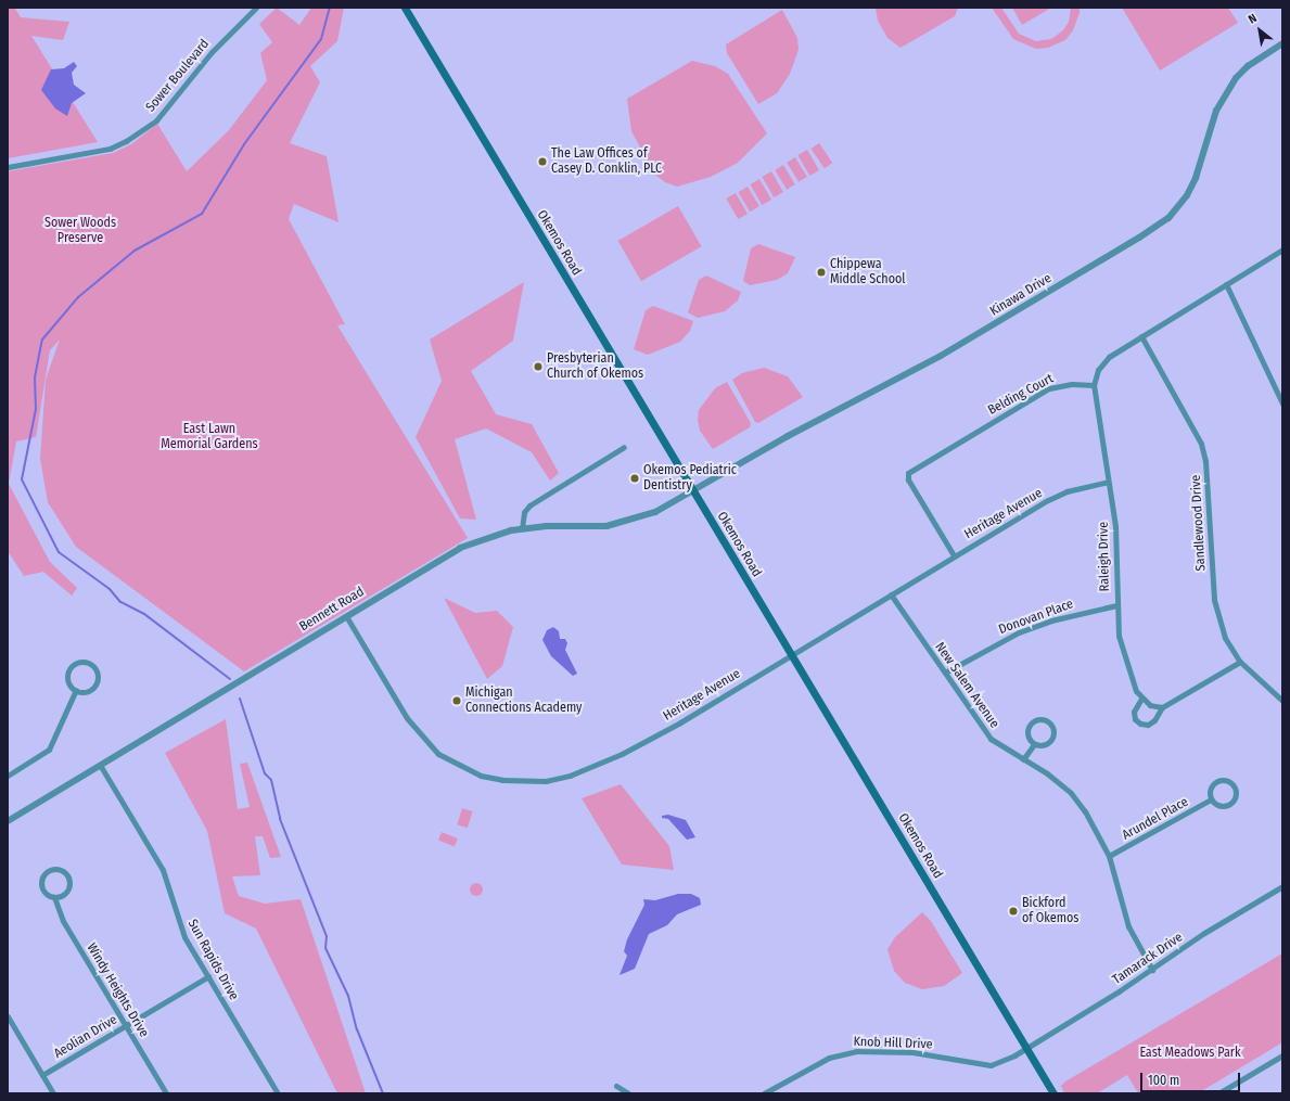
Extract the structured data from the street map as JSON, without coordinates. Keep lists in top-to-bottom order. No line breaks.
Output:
{"streets":{"main road":["Okemos Road"],"street":["Sower Boulevard","Kinawa Drive","Belding Court","Heritage Avenue","Sandlewood Drive","Raleigh Drive","Bennett Road","Donovan Place","New Salem Avenue","Arundel Place","Tamarack Drive","Sun Rapids Drive","Windy Heights Drive","Aeolian Drive","Knob Hill Drive"]},"crossings":[["Okemos Road","Kinawa Drive"],["Okemos Road","Heritage Avenue"],["Okemos Road","Bennett Road"],["Okemos Road","Tamarack Drive"],["Okemos Road","Knob Hill Drive"],["Kinawa Drive","Bennett Road"],["Belding Court","Heritage Avenue"],["Belding Court","Raleigh Drive"],["Heritage Avenue","Raleigh Drive"],["Heritage Avenue","Bennett Road"],["Heritage Avenue","New Salem Avenue"],["Raleigh Drive","Donovan Place"],["Bennett Road","Sun Rapids Drive"],["Donovan Place","New Salem Avenue"],["New Salem Avenue","Arundel Place"],["New Salem Avenue","Tamarack Drive"],["Tamarack Drive","Knob Hill Drive"],["Sun Rapids Drive","Aeolian Drive"],["Windy Heights Drive","Aeolian Drive"]],"parks":["Sower Woods Preserve","East Lawn Memorial Gardens","East Meadows Park"],"places":["The Law Offices of Casey D. Conklin, PLC","Chippewa Middle School","Presbyterian Church of Okemos","Okemos Pediatric Dentistry","Michigan Connections Academy","Bickford of Okemos"],"scale_bar":"100 m","north":"top left"}
